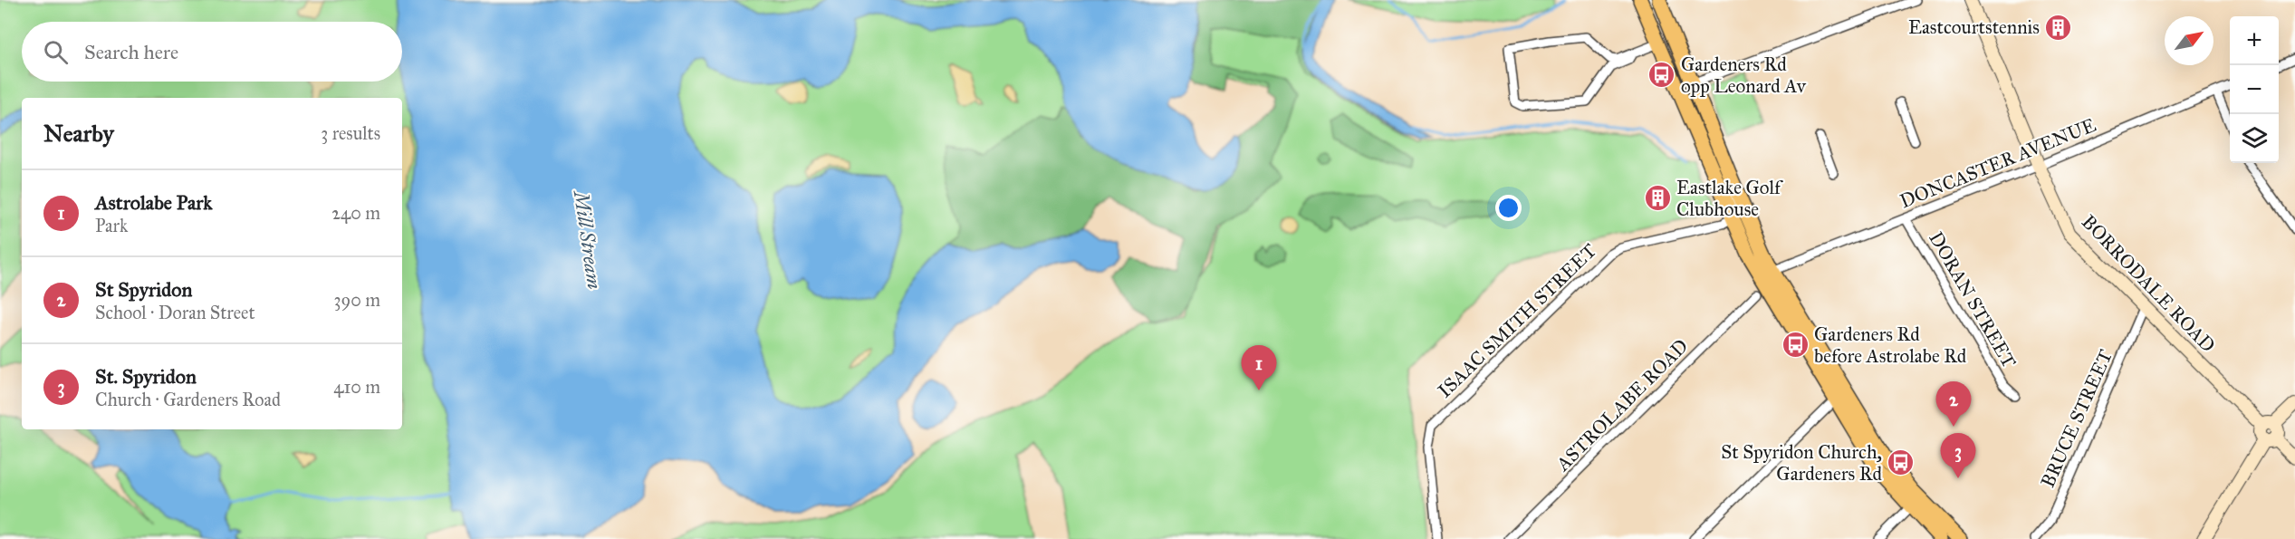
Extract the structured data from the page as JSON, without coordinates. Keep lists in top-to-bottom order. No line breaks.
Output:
{"streets":{"street":["DONCASTER AVENUE","BORRODALE ROAD","DORAN STREET","ISAAC SMITH STREET","ASTROLABE ROAD","BRUCE STREET"]},"crossings":[["DONCASTER AVENUE","BORRODALE ROAD"],["DONCASTER AVENUE","DORAN STREET"],["BORRODALE ROAD","BRUCE STREET"]],"water":["Mill Stream"],"places":{"building":["Eastcourtstennis","Eastlake Golf Clubhouse"],"bus stop":["Gardeners Rd opp Leonard Av","Gardeners Rd before Astrolabe Rd","St Spyridon Church, Gardeners Rd"]},"north":"top right","page":{"map_buttons":["+","−"],"search":"Search here","heading":["Nearby","3 results"],"list":[{"mark":"1","name":"Astrolabe Park","note":"Park","value":"240 m"},{"mark":"2","name":"St Spyridon","note":"School · Doran Street","value":"390 m"},{"mark":"3","name":"St. Spyridon","note":"Church · Gardeners Road","value":"410 m"}],"pins":["1","2","3"]}}
